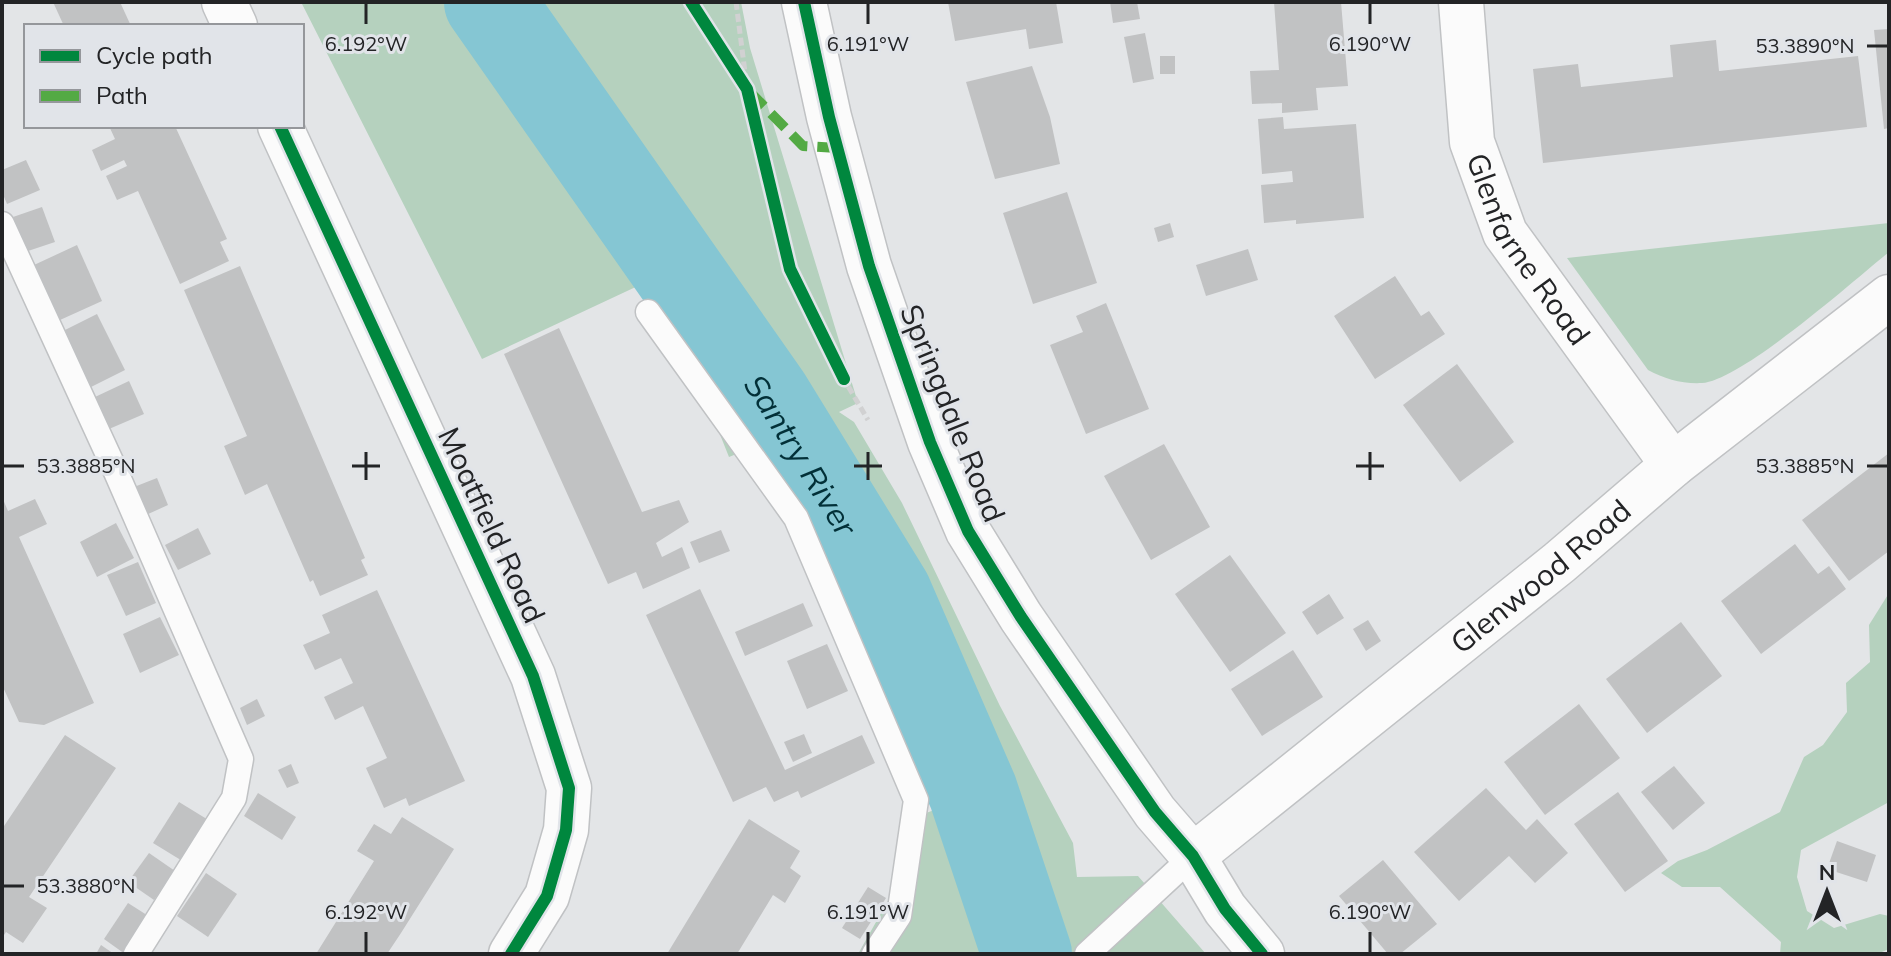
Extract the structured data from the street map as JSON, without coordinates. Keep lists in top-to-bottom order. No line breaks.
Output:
{"streets":{"street":["Glenfarne Road","Springdale Road","Moatfield Road","Glenwood Road"]},"crossings":[["Glenfarne Road","Glenwood Road"],["Springdale Road","Glenwood Road"]],"water":["Santry River"],"legend":["Cycle path","Path"],"north":"top","coordinates":["6.192°W","6.191°W","6.190°W","53.3890°N","53.3885°N","53.3880°N"]}
